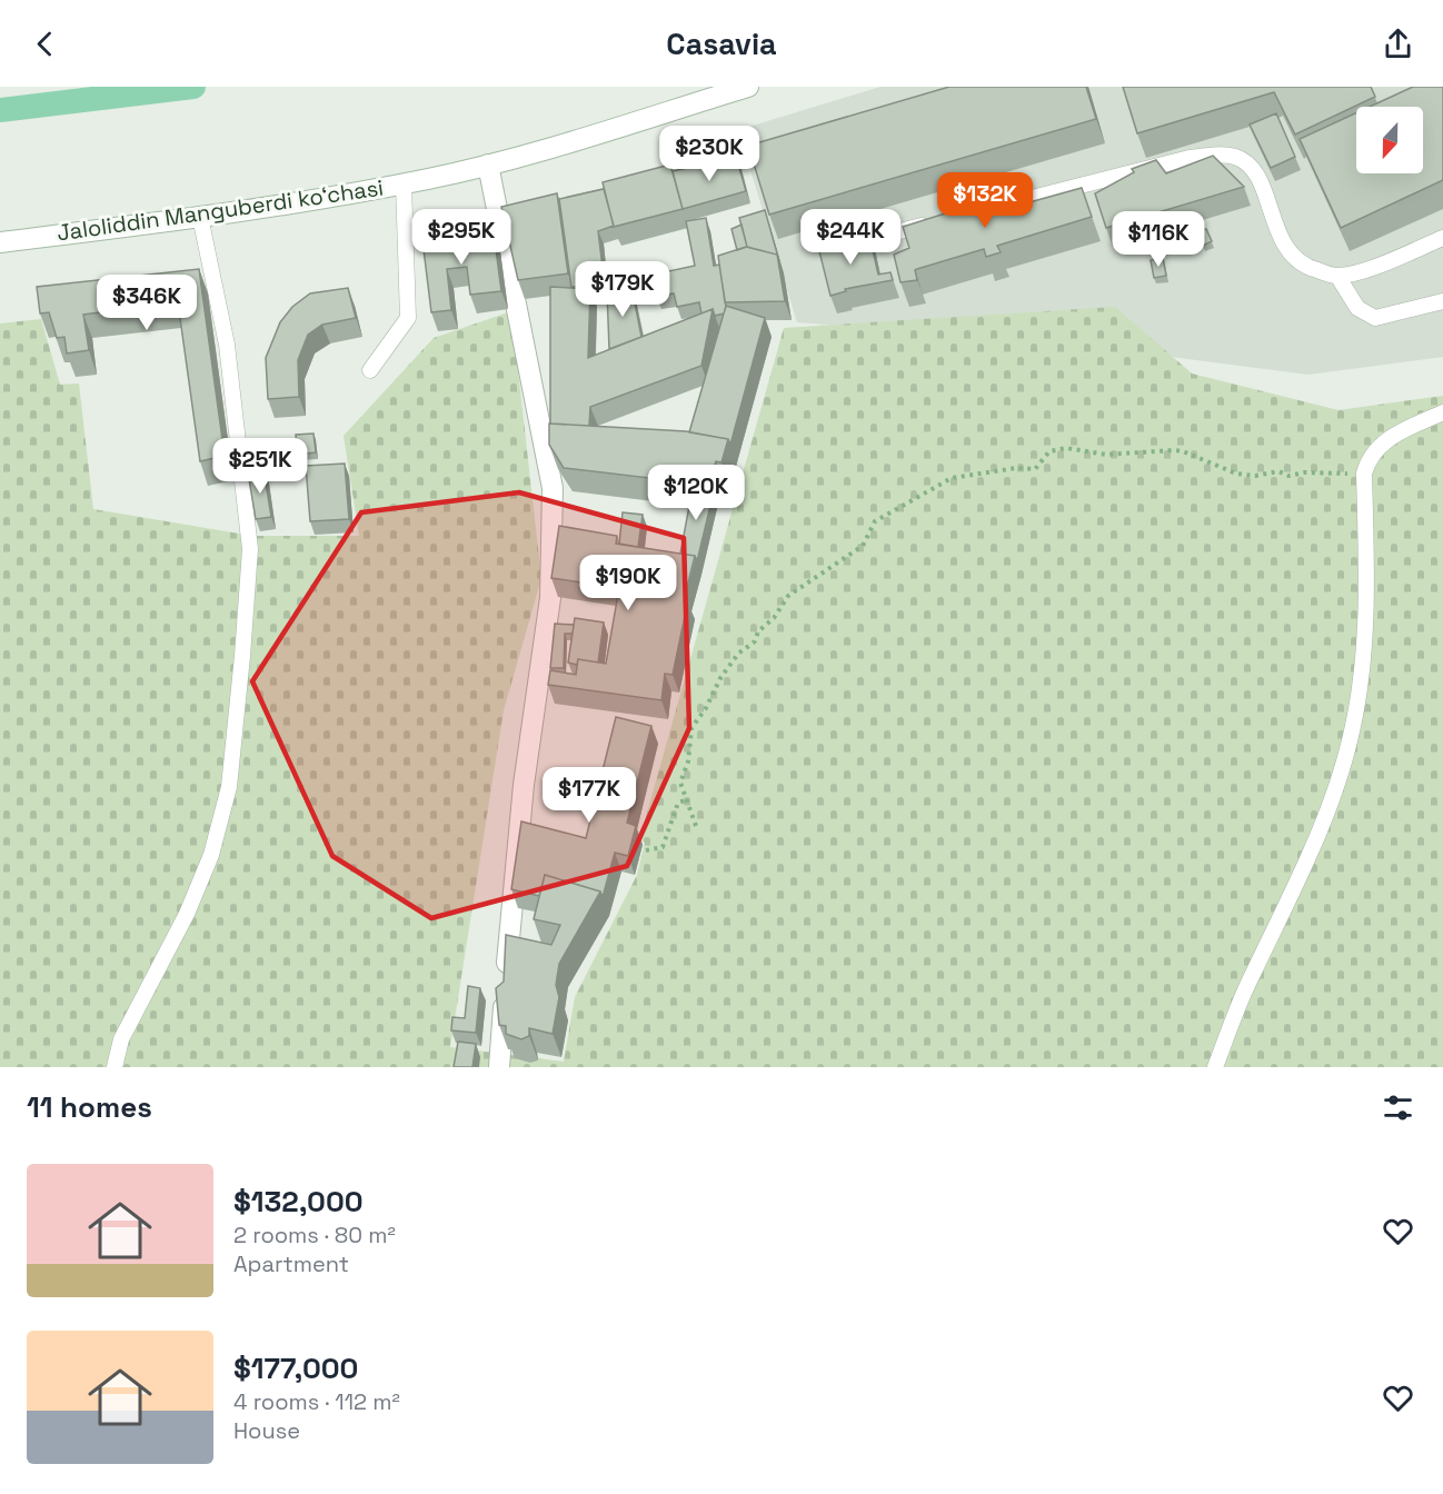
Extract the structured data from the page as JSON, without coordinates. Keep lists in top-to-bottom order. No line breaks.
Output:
{"streets":{"street":["Jaloliddin Manguberdi koʻchasi"]},"north":"bottom","page":{"header":"Casavia","price":["$230K","$132K","$295K","$244K","$116K","$179K","$346K","$251K","$120K","$190K","$177K"],"heading":"11 homes","list":[{"name":"$132,000","note":"2 rooms · 80 m² · Apartment"},{"name":"$177,000","note":"4 rooms · 112 m² · House"}]}}
